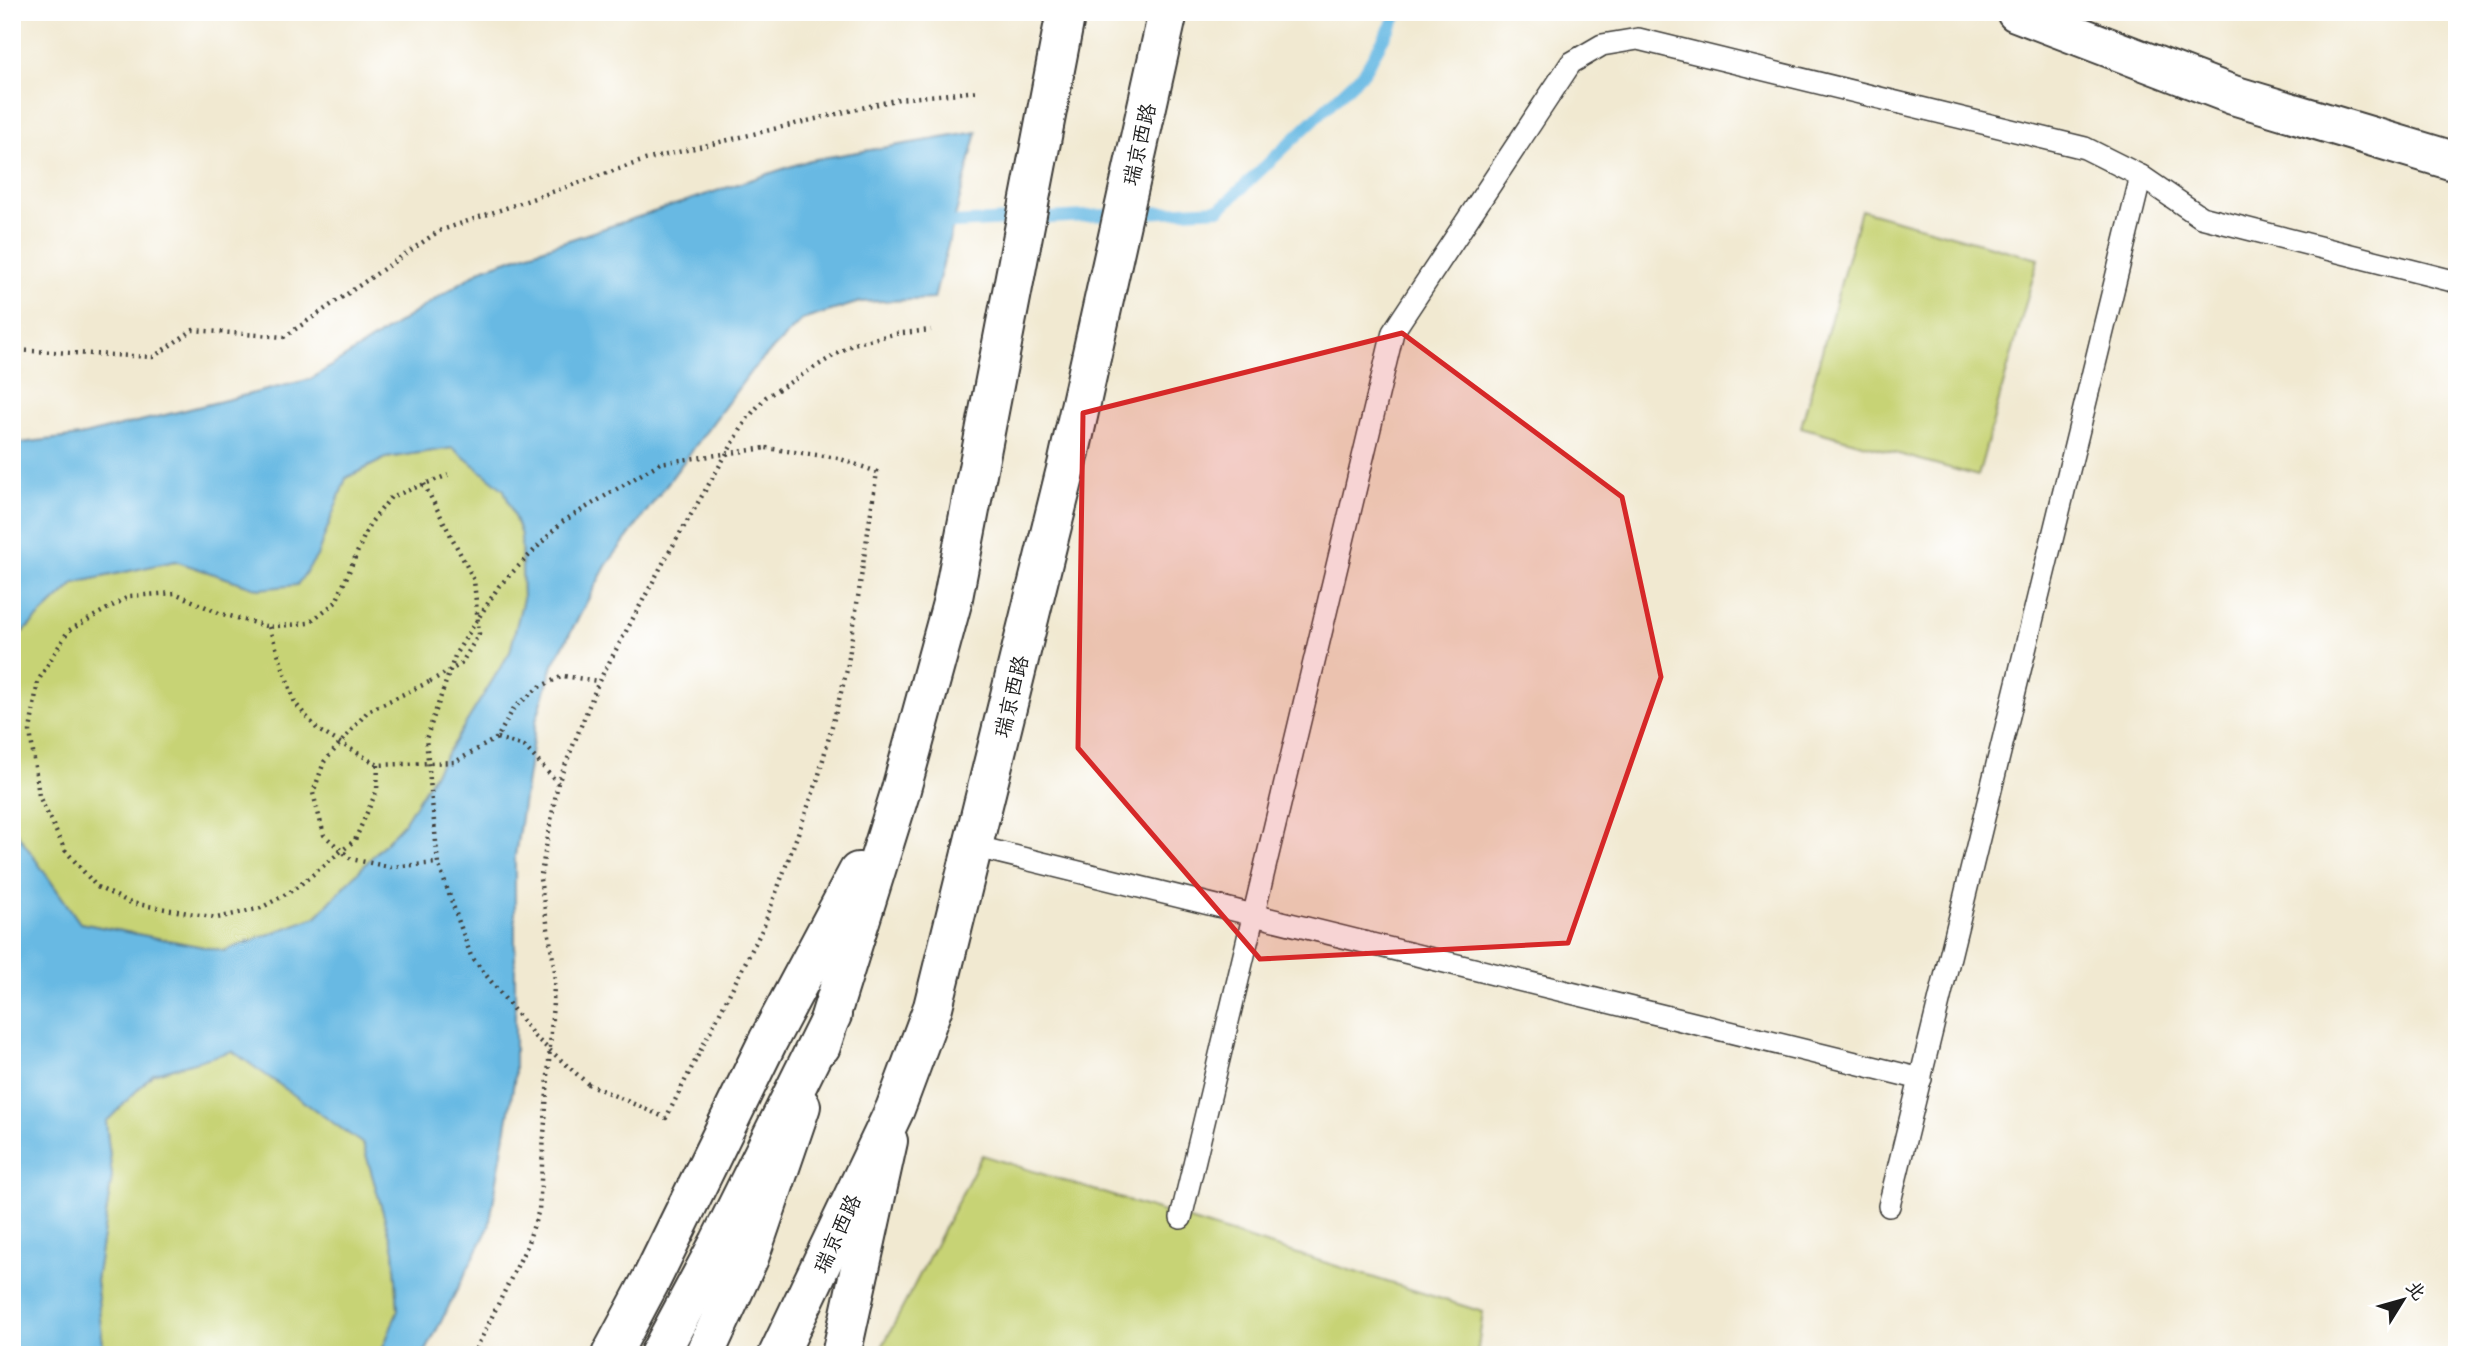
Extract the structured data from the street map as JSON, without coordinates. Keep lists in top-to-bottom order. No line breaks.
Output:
{"streets":{"street":["瑞京西路"]},"north":"top right"}
